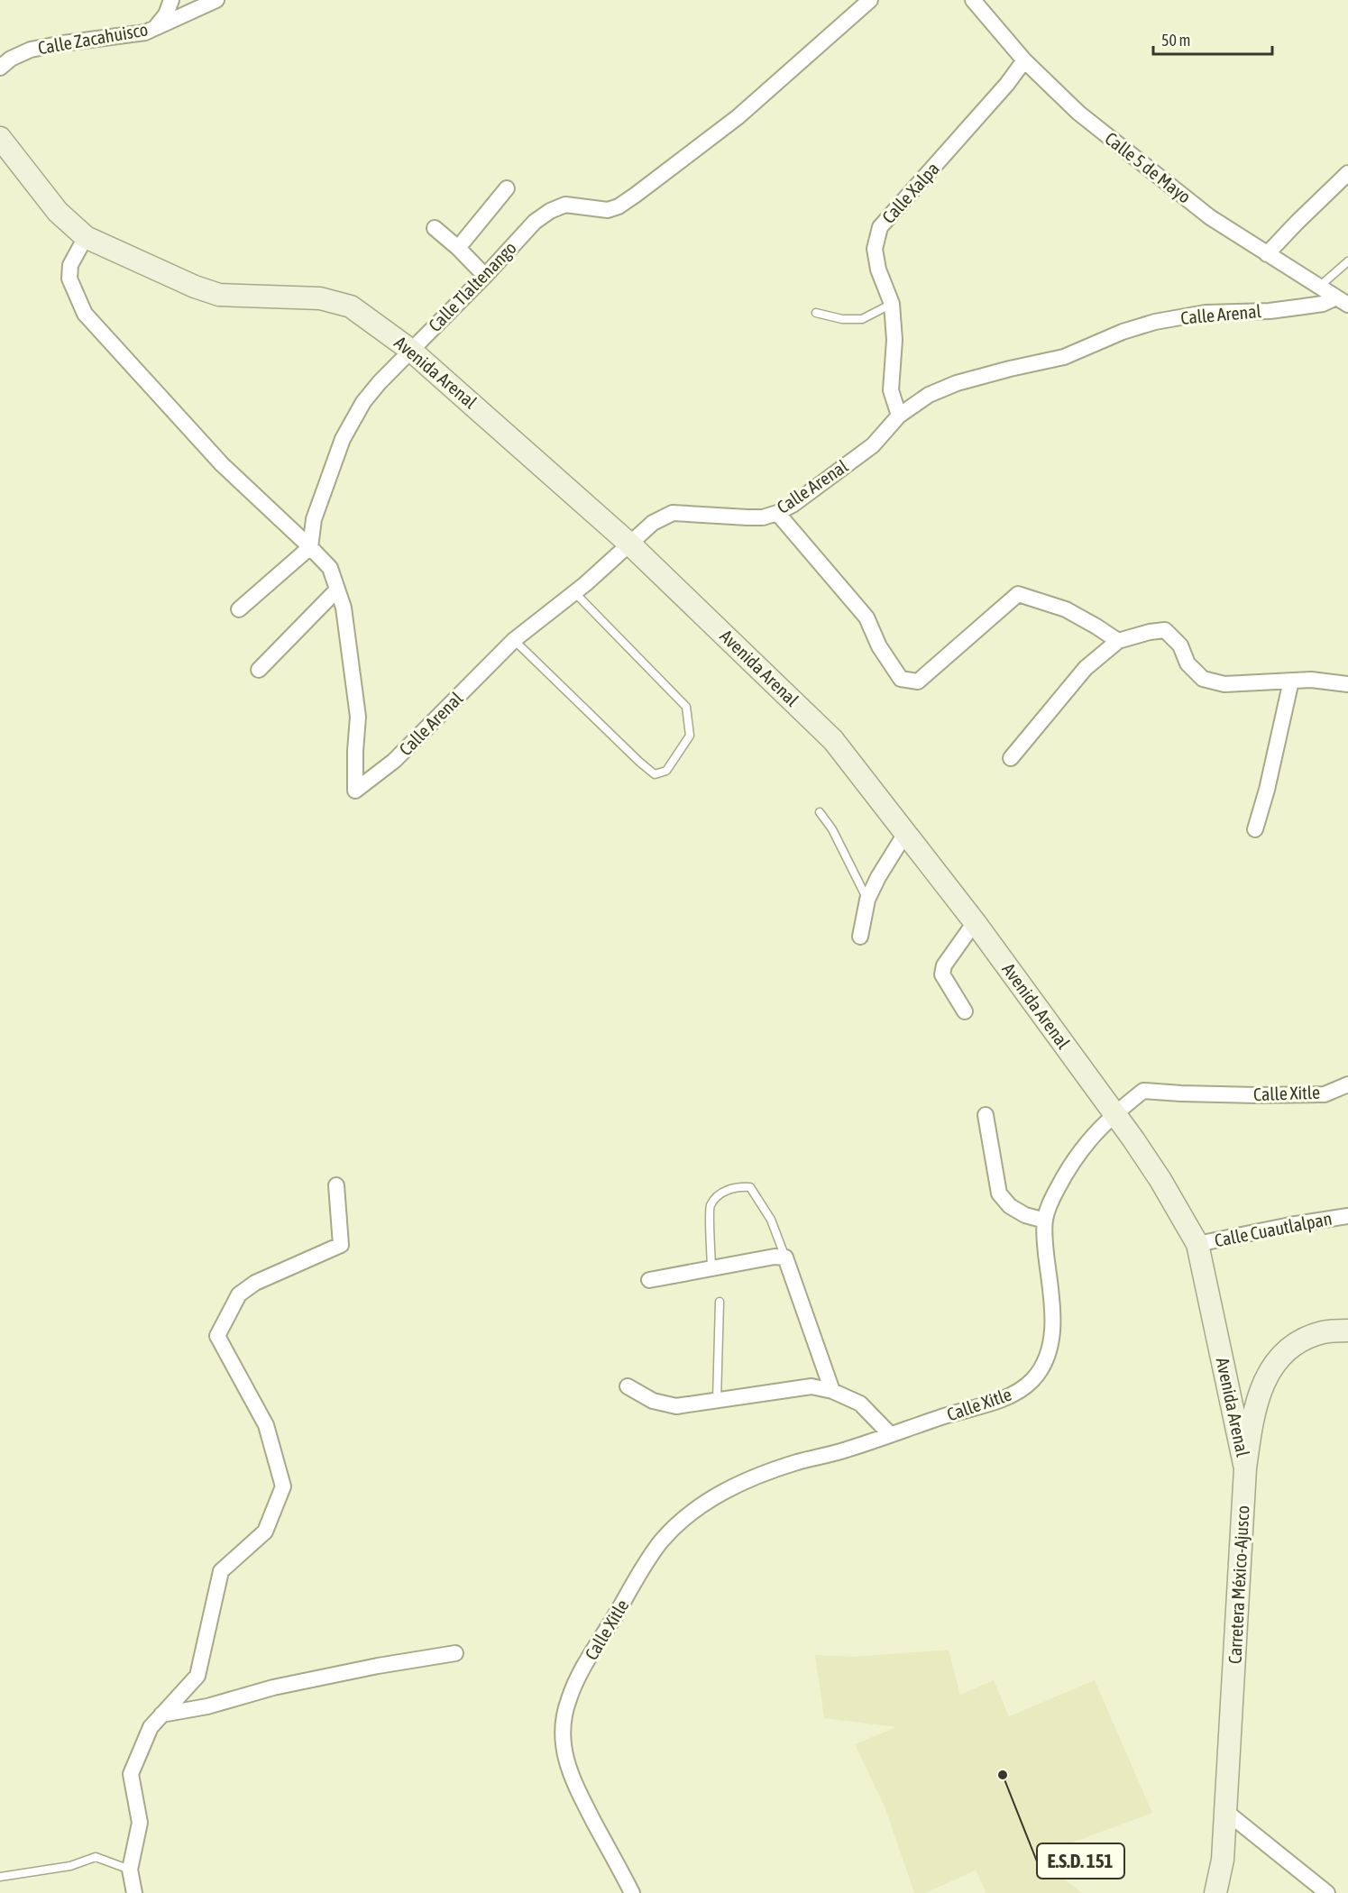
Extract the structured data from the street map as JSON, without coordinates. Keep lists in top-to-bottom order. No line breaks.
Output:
{"streets":{"street":["Calle Zacahuisco","Calle 5 de Mayo","Calle Xalpa","Calle Tlaltenango","Calle Arenal","Avenida Arenal","Calle Xitle","Calle Cuautlalpan","Carretera México-Ajusco"]},"crossings":[["Calle 5 de Mayo","Calle Xalpa"],["Calle 5 de Mayo","Calle Arenal"],["Calle Xalpa","Calle Arenal"],["Calle Tlaltenango","Avenida Arenal"],["Calle Arenal","Avenida Arenal"],["Avenida Arenal","Calle Xitle"],["Avenida Arenal","Calle Cuautlalpan"],["Avenida Arenal","Carretera México-Ajusco"]],"places":["E.S.D. 151"],"scale_bar":"50 m"}
